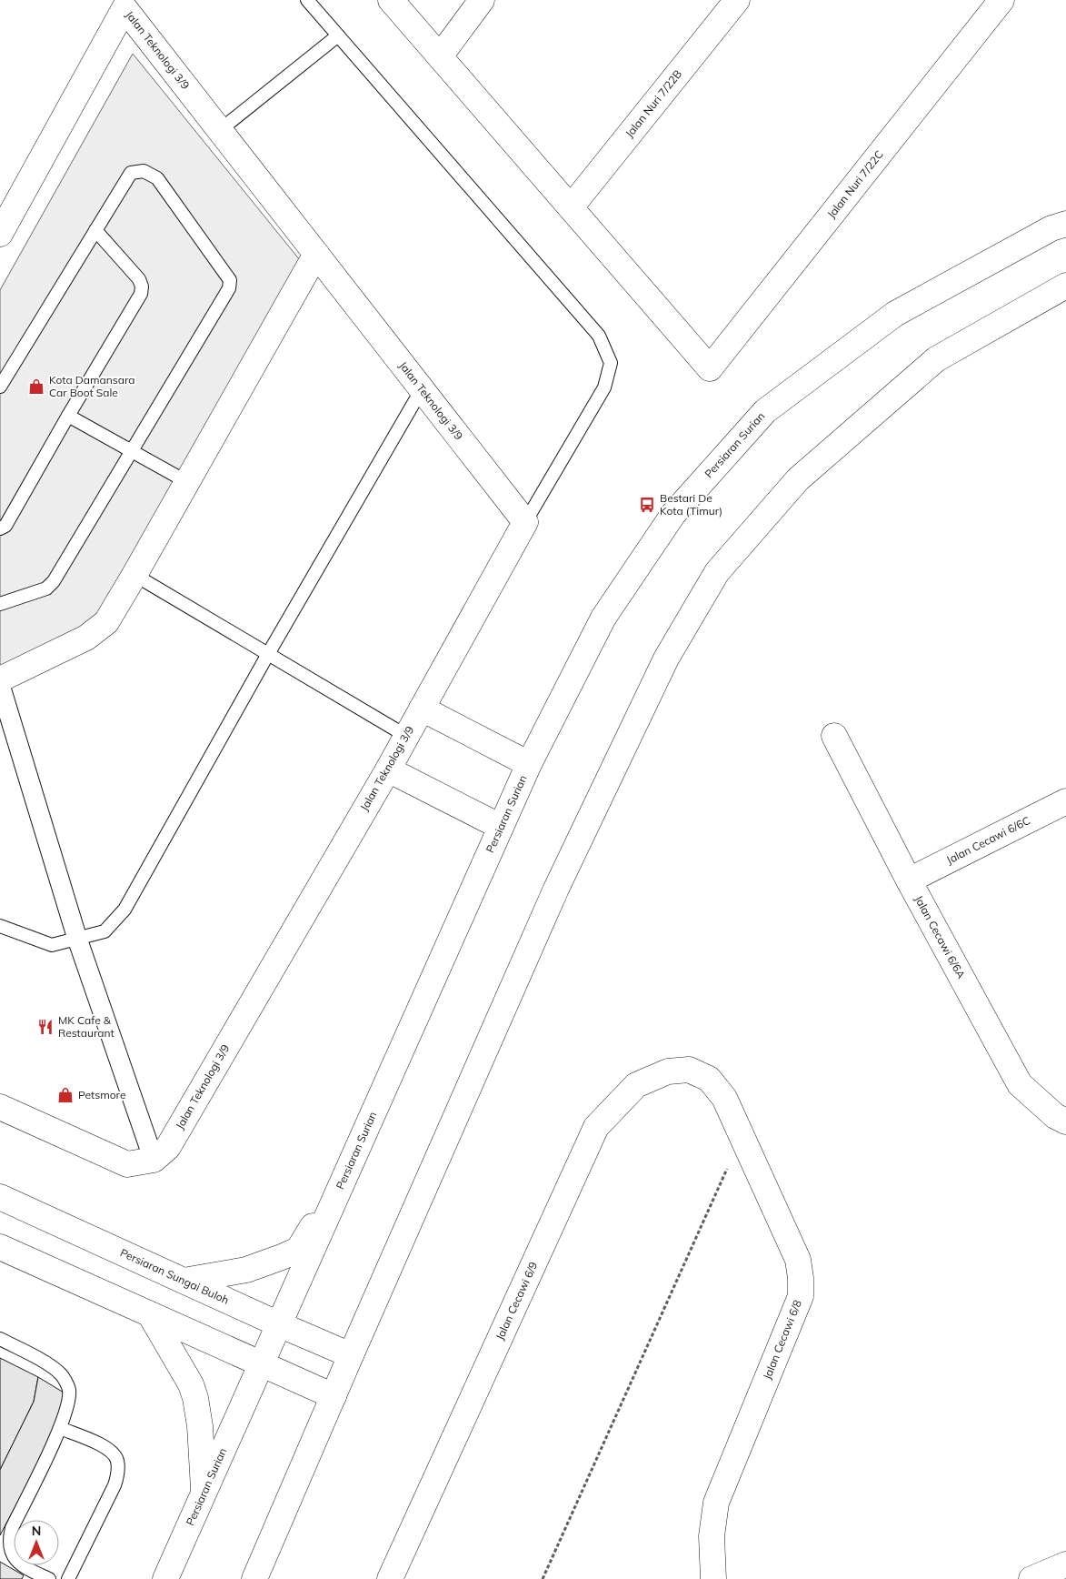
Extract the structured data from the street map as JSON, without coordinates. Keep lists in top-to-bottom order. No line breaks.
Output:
{"streets":{"street":["Jalan Teknologi 3/9","Jalan Nuri 7/22B","Jalan Nuri 7/22C","Persiaran Surian","Jalan Cecawi 6/6C","Jalan Cecawi 6/6A","Persiaran Sungai Buloh","Jalan Cecawi 6/9","Jalan Cecawi 6/8"]},"crossings":[["Jalan Nuri 7/22B","Jalan Nuri 7/22C"],["Persiaran Surian","Persiaran Sungai Buloh"],["Jalan Cecawi 6/6C","Jalan Cecawi 6/6A"],["Jalan Cecawi 6/9","Jalan Cecawi 6/8"]],"places":{"shop":["Kota Damansara Car Boot Sale","Petsmore"],"bus stop":["Bestari De Kota (Timur)"],"restaurant":["MK Cafe & Restaurant"]},"north":"top"}
